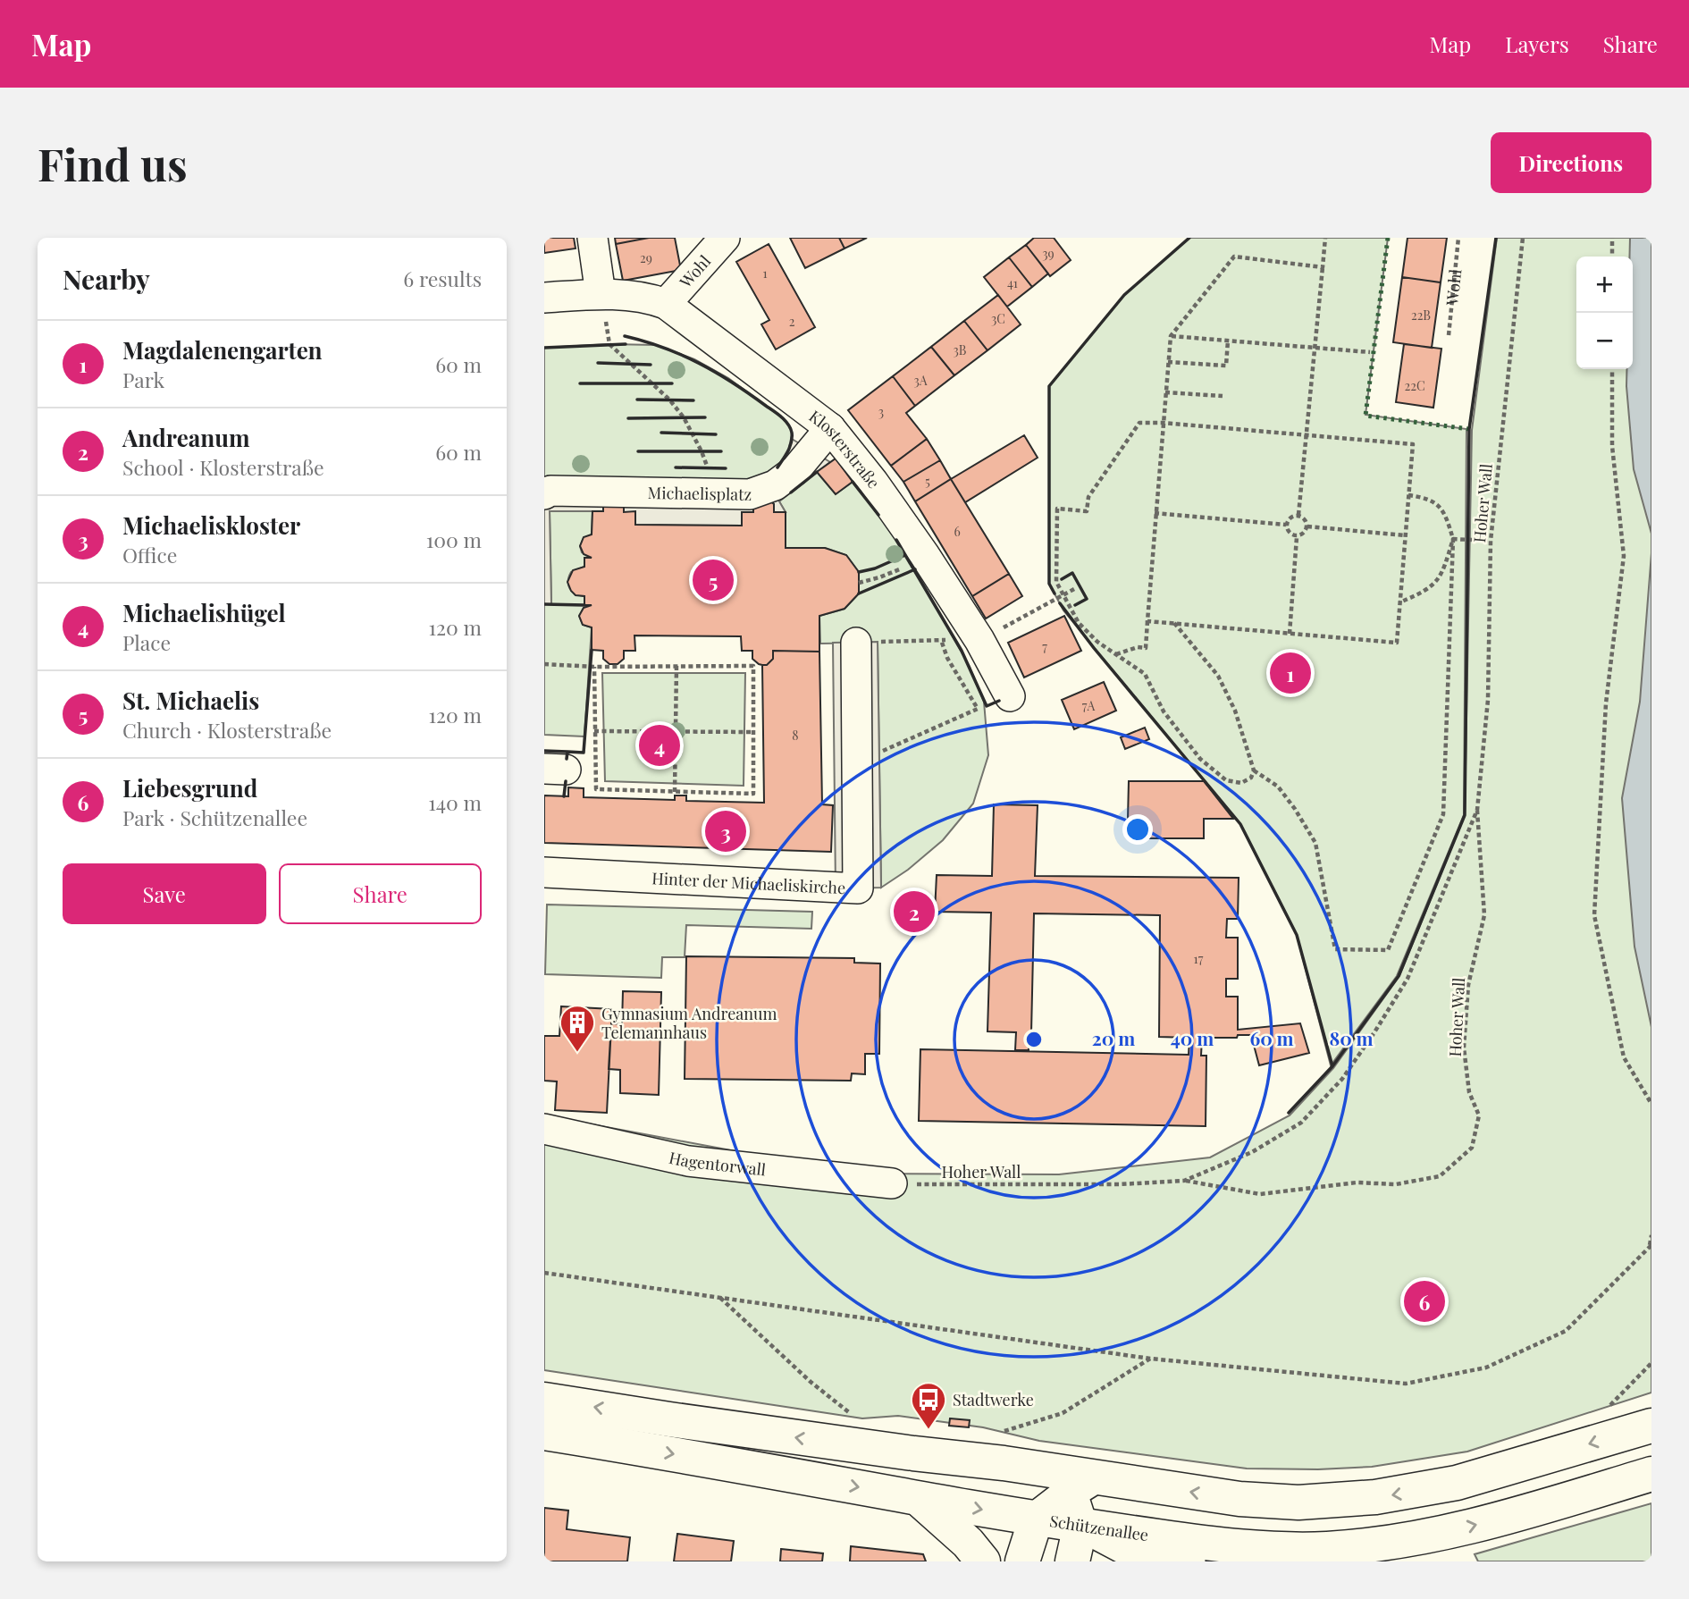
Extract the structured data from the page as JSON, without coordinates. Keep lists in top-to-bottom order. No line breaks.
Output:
{"streets":{"main road":["Schützenallee"],"street":["Wohl","Klosterstraße","Michaelisplatz","Hinter der Michaeliskirche","Hagentorwall"],"path":["Hoher Wall"]},"crossings":[["Wohl","Klosterstraße"],["Klosterstraße","Michaelisplatz"],["Hoher Wall","Hagentorwall"]],"places":{"building":["Gymnasium Andreanum Telemannhaus"],"bus stop":["Stadtwerke"]},"house_numbers":["39","29","1","41","22B","3C","2","3B","3A","22C","3","5","6","7","7A","8","17"],"page":{"header":"Map","nav":["Map","Layers","Share"],"buttons":["Directions",["Save","Share"]],"title":"Find us","heading":["Nearby","6 results"],"map_buttons":["+","−"],"list":[{"mark":"1","name":"Magdalenengarten","note":"Park","value":"60 m"},{"mark":"2","name":"Andreanum","note":"School · Klosterstraße","value":"60 m"},{"mark":"3","name":"Michaeliskloster","note":"Office","value":"100 m"},{"mark":"4","name":"Michaelishügel","note":"Place","value":"120 m"},{"mark":"5","name":"St. Michaelis","note":"Church · Klosterstraße","value":"120 m"},{"mark":"6","name":"Liebesgrund","note":"Park · Schützenallee","value":"140 m"}],"pins":["5","1","4","3","2","6"]},"rings":["20 m","40 m","60 m","80 m"]}
